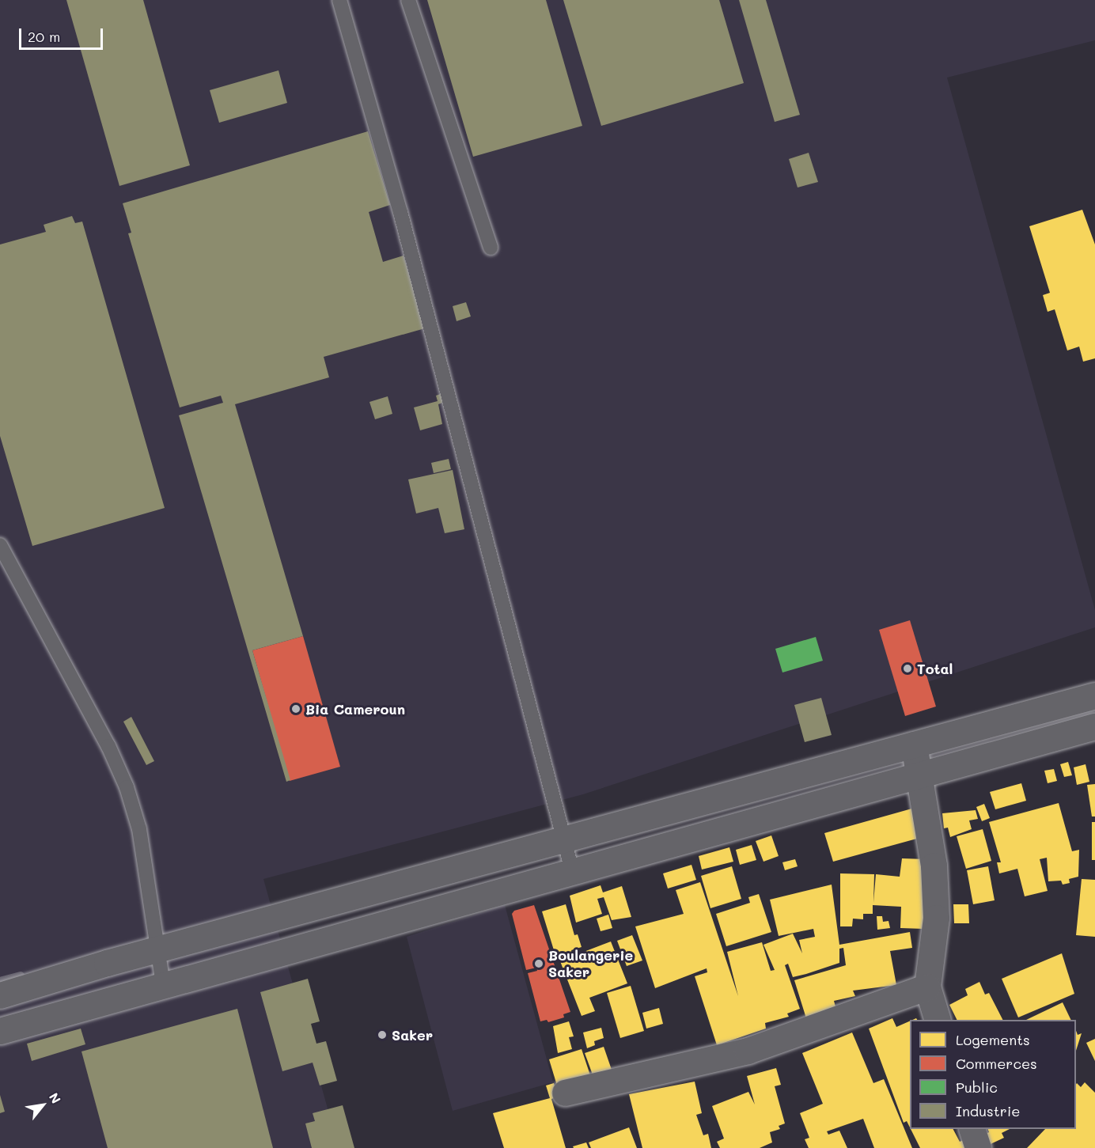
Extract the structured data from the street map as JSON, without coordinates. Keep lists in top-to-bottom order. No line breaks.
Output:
{"places":["Total","Bia Cameroun","Boulangerie Saker","Saker"],"legend":["Logements","Commerces","Public","Industrie"],"scale_bar":"20 m","north":"top right"}
